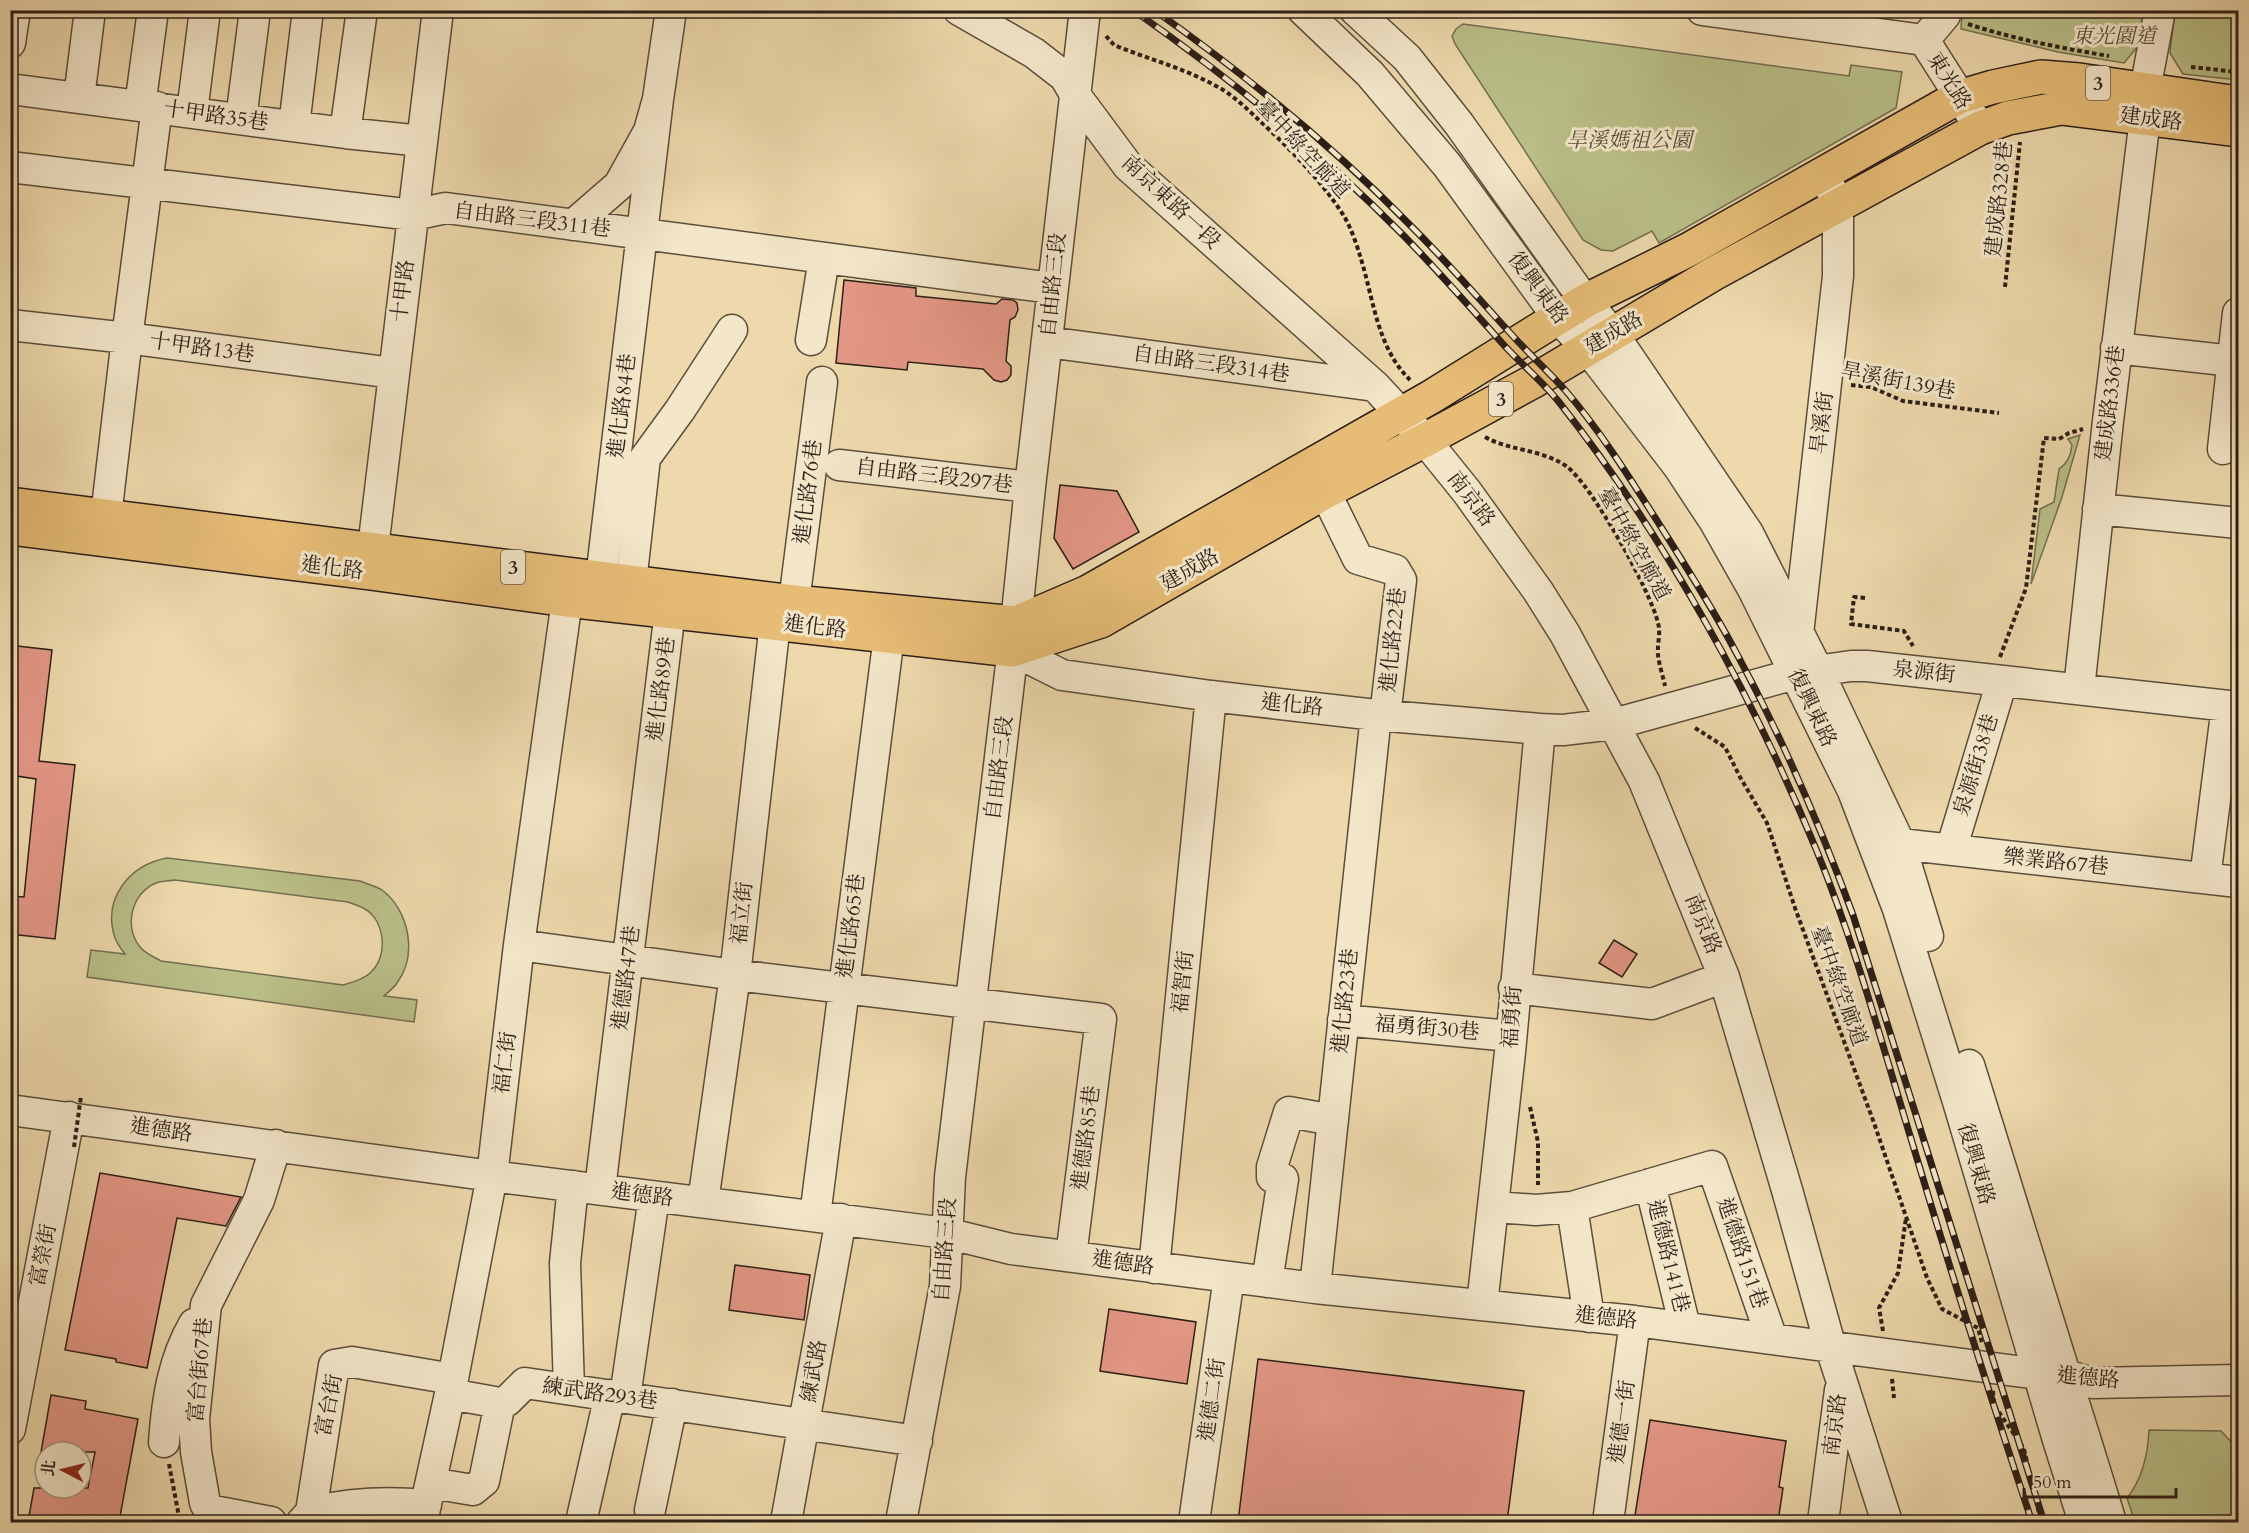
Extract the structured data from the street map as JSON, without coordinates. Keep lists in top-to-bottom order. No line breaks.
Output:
{"streets":{"main road":["3","建成路","進化路"],"street":["東光路","十甲路35巷","南京東路一段","自由路三段311巷","自由路三段","復興東路","十甲路","十甲路13巷","自由路三段314巷","建成路336巷","進化路84巷","旱溪街","自由路三段297巷","進化路76巷","南京路","進化路22巷","泉源街","進化路89巷","泉源街38巷","樂業路67巷","福立街","進化路65巷","進德路47巷","福智街","進化路23巷","福勇街","福勇街30巷","福仁街","進德路","進德路85巷","進德路151巷","富榮街","進德路141巷","富台街67巷","練武路","練武路293巷","進德二街","富台街","進德一街"],"path":["臺中綠空廊道","建成路328巷","旱溪街139巷"]},"crossings":[["東光路","建成路"],["十甲路35巷","十甲路"],["建成路","臺中綠空廊道"],["建成路","建成路328巷"],["建成路","南京東路一段"],["建成路","自由路三段"],["建成路","復興東路"],["建成路","自由路三段314巷"],["建成路","建成路336巷"],["建成路","旱溪街"],["建成路","南京路"],["建成路","進化路"],["建成路","進化路22巷"],["臺中綠空廊道","自由路三段"],["臺中綠空廊道","泉源街"],["臺中綠空廊道","進德路"],["南京東路一段","自由路三段"],["南京東路一段","自由路三段314巷"],["南京東路一段","南京路"],["自由路三段311巷","自由路三段"],["自由路三段311巷","十甲路"],["自由路三段311巷","進化路84巷"],["自由路三段","自由路三段314巷"],["自由路三段","自由路三段297巷"],["自由路三段","進化路"],["自由路三段","進德路"],["自由路三段","進德路85巷"],["自由路三段","練武路293巷"],["復興東路","旱溪街"],["復興東路","泉源街"],["復興東路","樂業路67巷"],["復興東路","進德路"],["十甲路","十甲路13巷"],["十甲路","進化路"],["自由路三段314巷","南京路"],["旱溪街139巷","旱溪街"],["建成路336巷","泉源街"],["進化路84巷","進化路"],["進化路76巷","進化路"],["進化路76巷","福立街"],["南京路","進化路"],["南京路","泉源街"],["南京路","進德路"],["進化路","進化路22巷"],["進化路","泉源街"],["進化路","進化路89巷"],["進化路","福立街"],["進化路","進化路65巷"],["進化路","福智街"],["進化路","進化路23巷"],["進化路","福勇街"],["進化路","福仁街"],["進化路22巷","進化路23巷"],["泉源街","泉源街38巷"],["進化路89巷","進德路47巷"],["泉源街38巷","樂業路67巷"],["福立街","進德路"],["進化路65巷","進德路"],["進化路65巷","練武路"],["進德路47巷","進德路"],["進德路47巷","練武路293巷"],["福智街","進德路"],["進化路23巷","福勇街30巷"],["進化路23巷","進德路"],["福勇街","福勇街30巷"],["福勇街","進德路"],["福仁街","進德路"],["福仁街","富台街"],["進德路","進德路85巷"],["進德路","進德路151巷"],["進德路","富榮街"],["進德路","進德路141巷"],["進德路","富台街67巷"],["進德路","練武路"],["進德路","進德二街"],["進德路","進德一街"],["進德路151巷","進德路141巷"],["練武路","練武路293巷"]],"parks":["東光園道","旱溪媽祖公園"],"scale_bar":"50 m","north":"left"}
